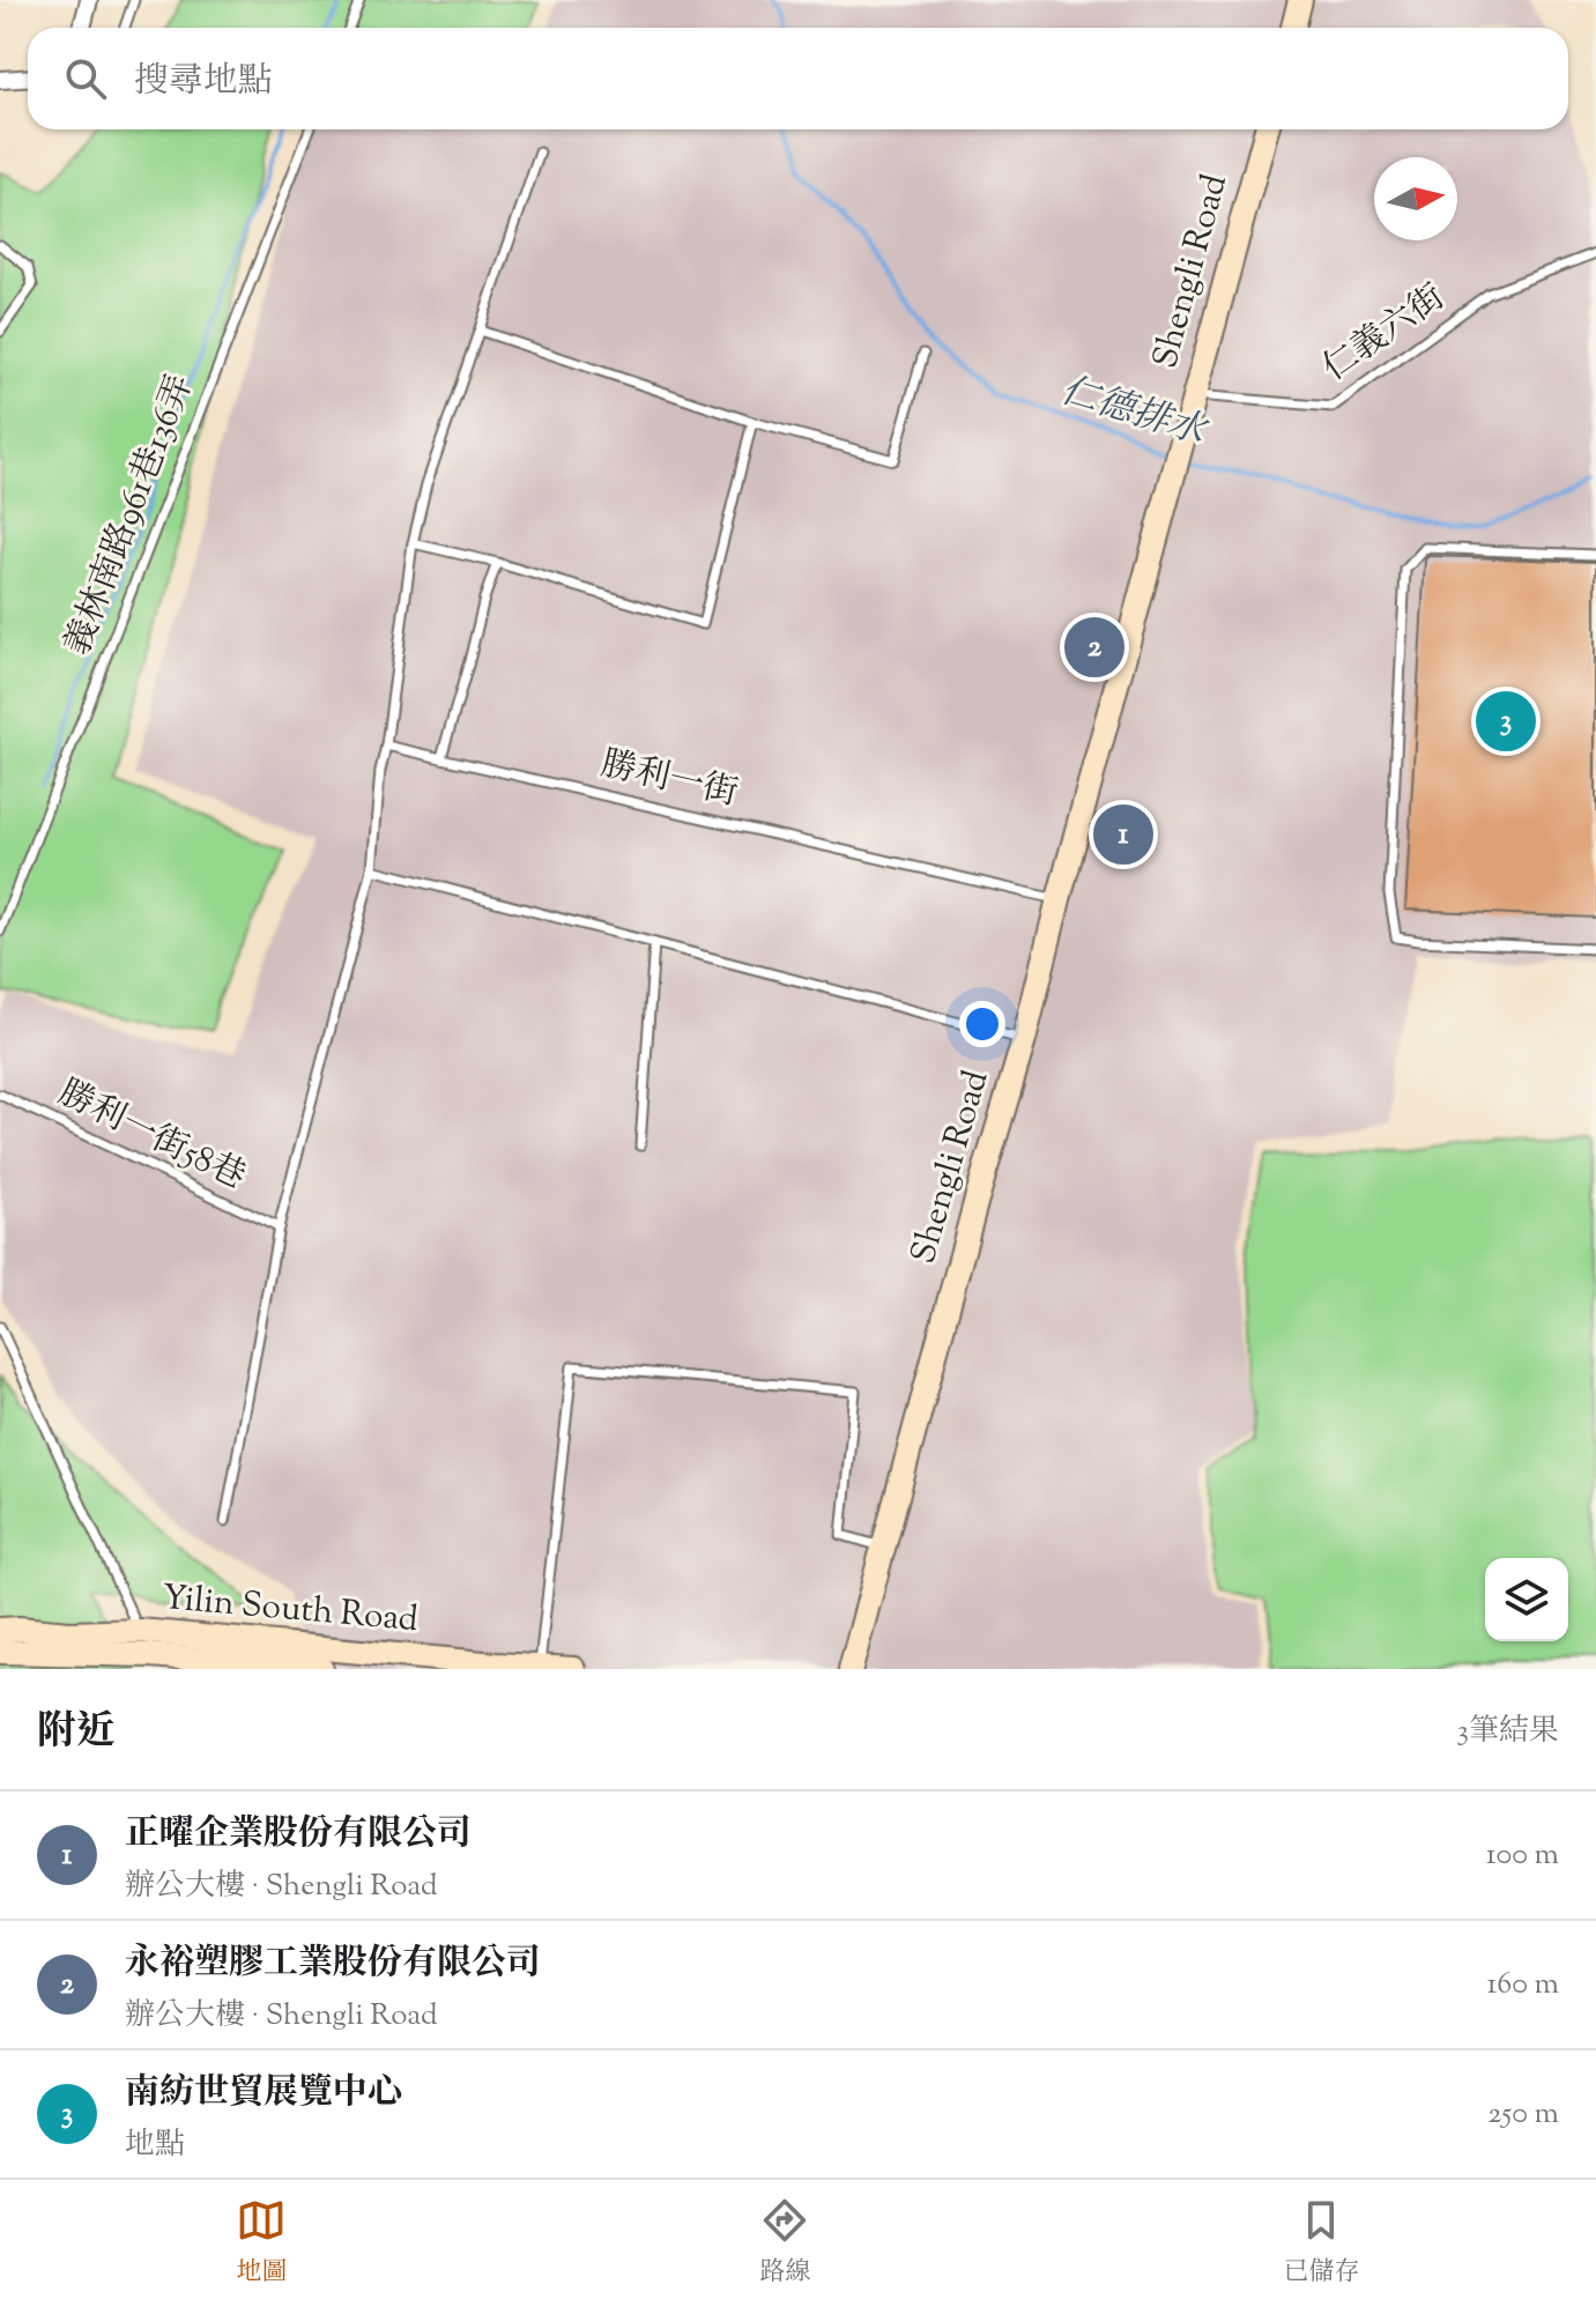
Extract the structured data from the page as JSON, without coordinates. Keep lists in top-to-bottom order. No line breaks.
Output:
{"streets":{"street":["Shengli Road","Yilin South Road"],"lane":["仁義六街","義林南路961巷136弄","勝利一街","勝利一街58巷"]},"crossings":[["Shengli Road","仁義六街"],["Shengli Road","勝利一街"]],"water":["仁德排水"],"north":"right","page":{"search":"搜尋地點","pins":["2","3","1"],"heading":["附近","3筆結果"],"list":[{"mark":"1","name":"正曜企業股份有限公司","note":"辦公大樓 · Shengli Road","value":"100 m"},{"mark":"2","name":"永裕塑膠工業股份有限公司","note":"辦公大樓 · Shengli Road","value":"160 m"},{"mark":"3","name":"南紡世貿展覽中心","note":"地點","value":"250 m"}],"nav":["地圖","路線","已儲存"]}}
